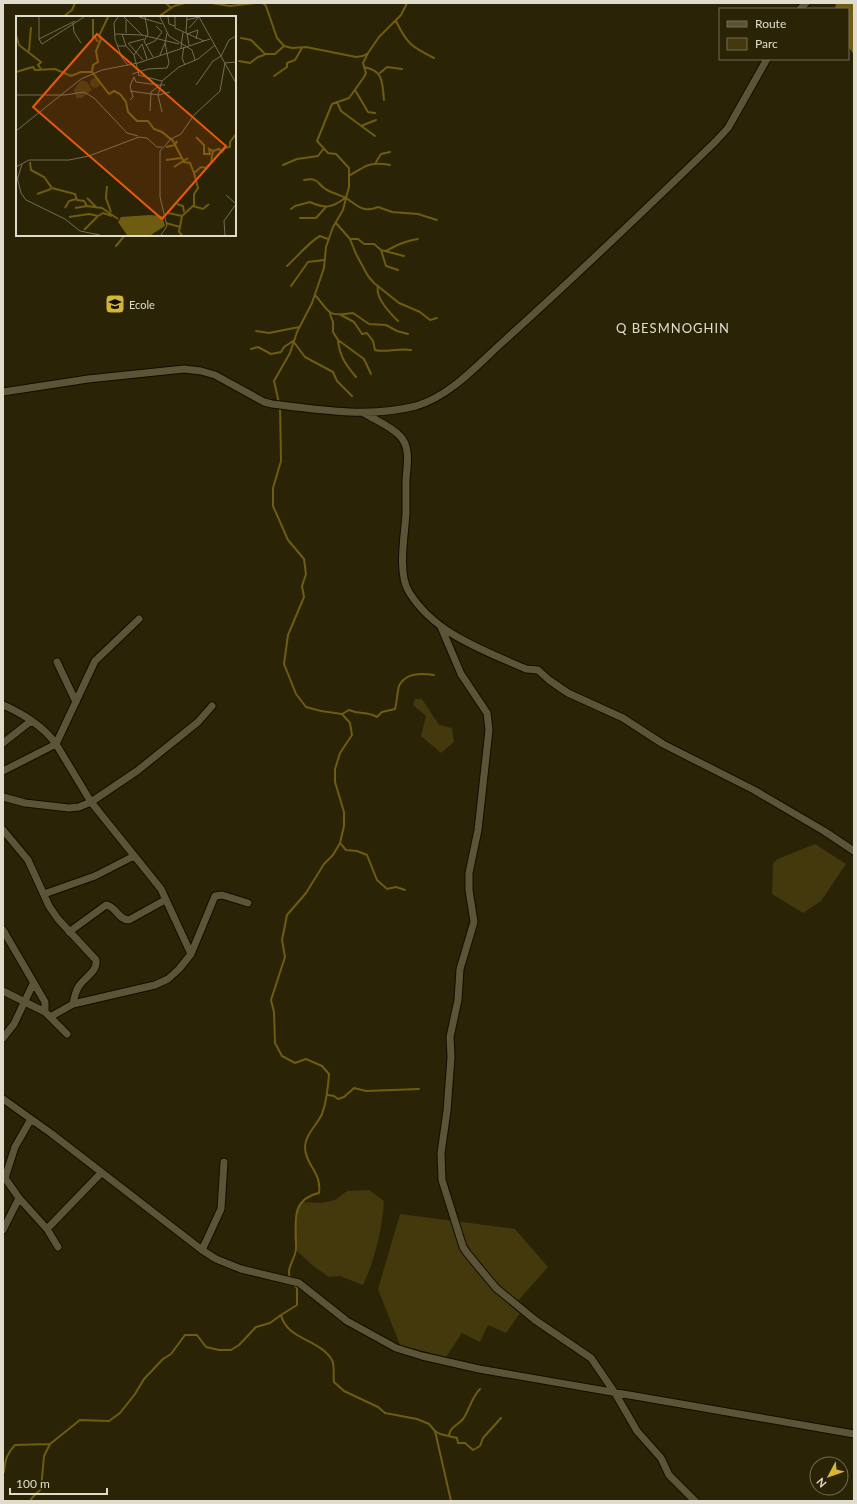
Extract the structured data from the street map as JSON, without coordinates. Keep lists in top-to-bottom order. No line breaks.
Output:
{"districts":["Q BESMNOGHIN"],"places":{"school or university":["Ecole"]},"legend":["Route","Parc"],"scale_bar":"100 m","north":"bottom left"}
